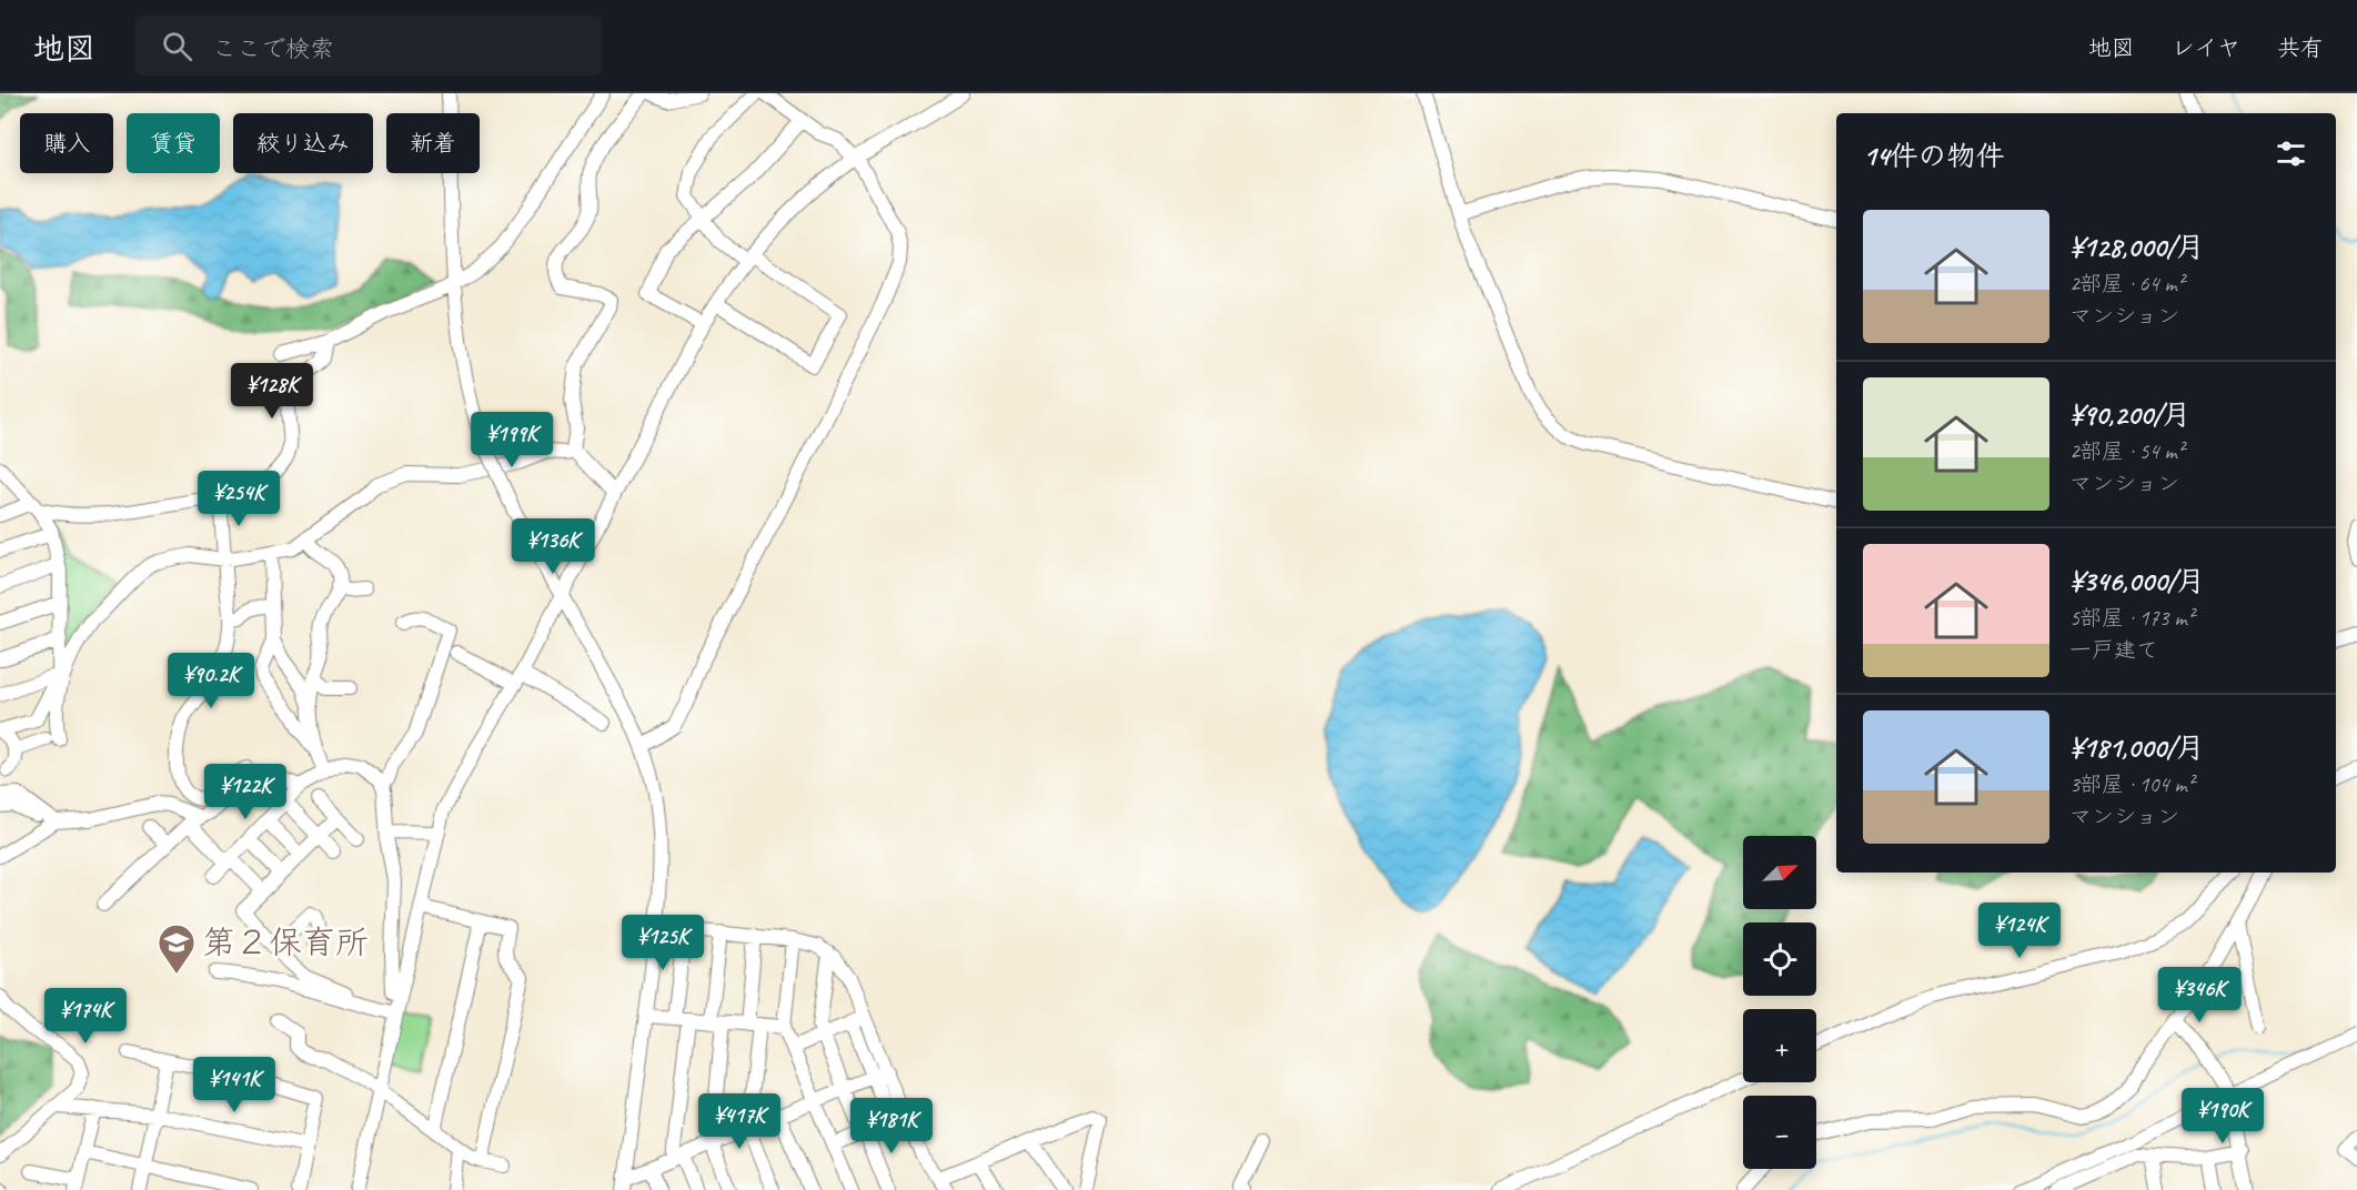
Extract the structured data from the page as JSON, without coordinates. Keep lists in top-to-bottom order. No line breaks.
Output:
{"places":{"school or university":["第２保育所"]},"north":"top right","page":{"header":"地図","search":"ここで検索","nav":["地図","レイヤ","共有"],"chip":["購入","賃貸","絞り込み","新着"],"heading":"14件の物件","list":[{"name":"¥128,000/月","note":"2部屋 · 64 m² · マンション"},{"name":"¥90,200/月","note":"2部屋 · 54 m² · マンション"},{"name":"¥346,000/月","note":"5部屋 · 173 m² · 一戸建て"},{"name":"¥181,000/月","note":"3部屋 · 104 m² · マンション"}],"price":["¥128K","¥199K","¥254K","¥136K","¥90.2K","¥122K","¥124K","¥125K","¥346K","¥174K","¥141K","¥190K","¥417K","¥181K"],"map_buttons":["+","−"]}}
